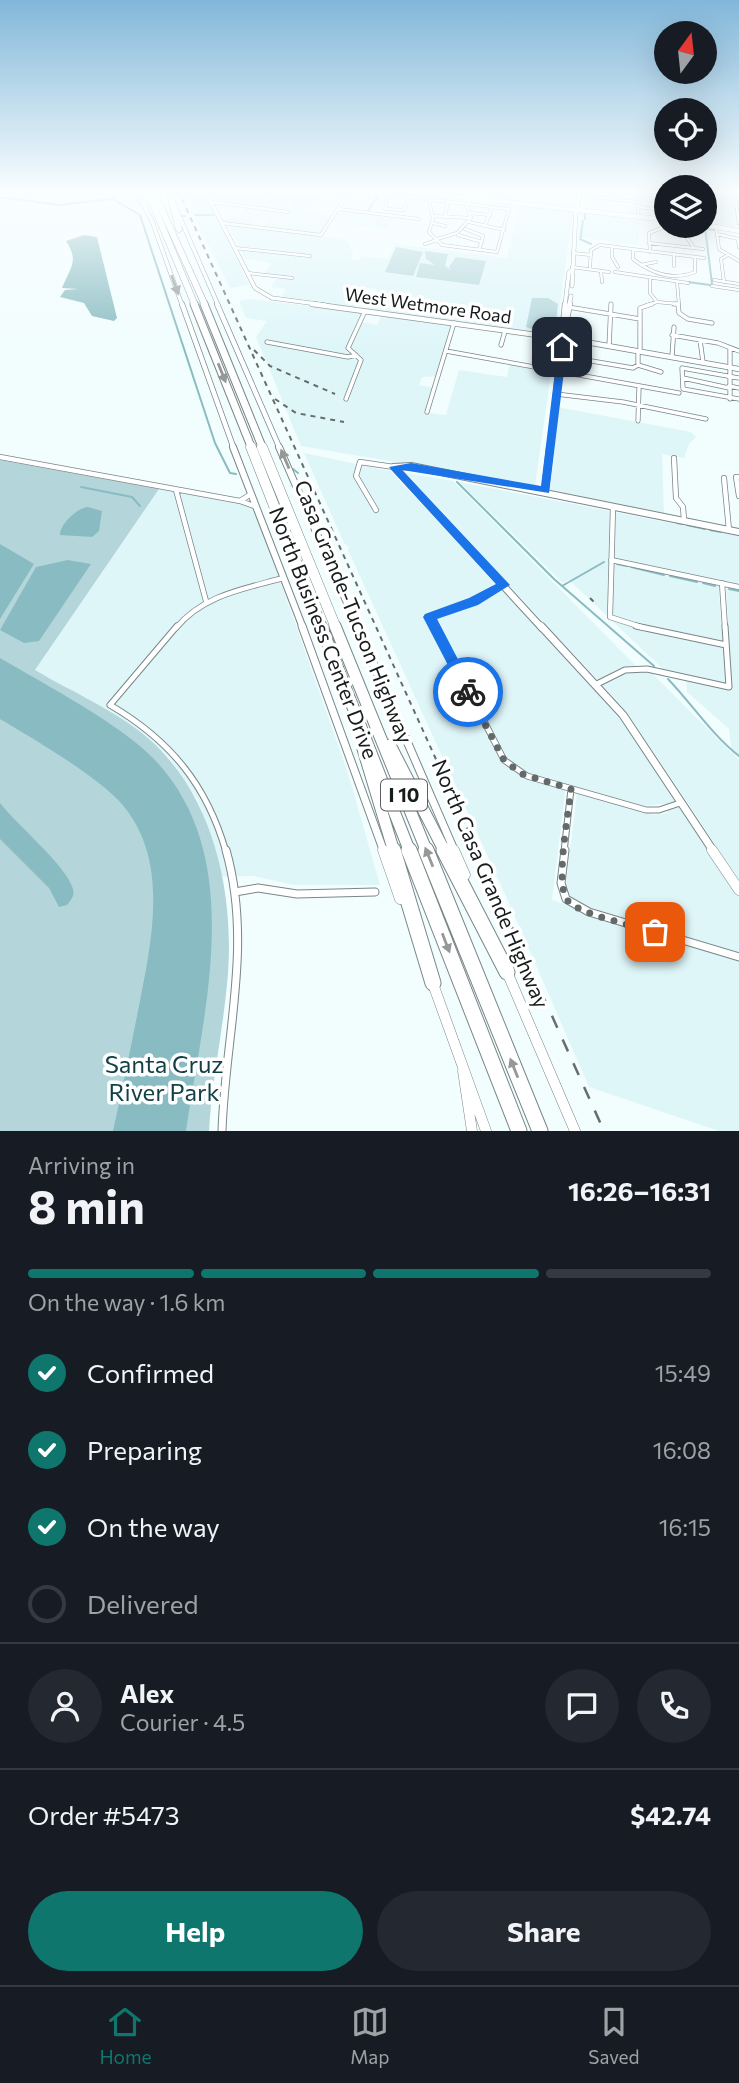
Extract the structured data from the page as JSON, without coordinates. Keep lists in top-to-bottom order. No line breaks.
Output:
{"streets":{"highway":["Casa Grande-Tucson Highway","I 10"],"main road":["West Wetmore Road","North Business Center Drive","North Casa Grande Highway"]},"one_way":["North Casa Grande Highway"],"parks":["Santa Cruz River Park"],"north":"top","page":{"heading":["8 min","Arriving in","16:26–16:31"],"panel":["Alex","Courier · 4.5","Order #5473","$42.74"],"bar":"On the way · 1.6 km","list":[["Confirmed","15:49"],["Preparing","16:08"],["On the way","16:15"],"Delivered"],"buttons":["Help","Share"],"tabs":["Home","Map","Saved"]}}
